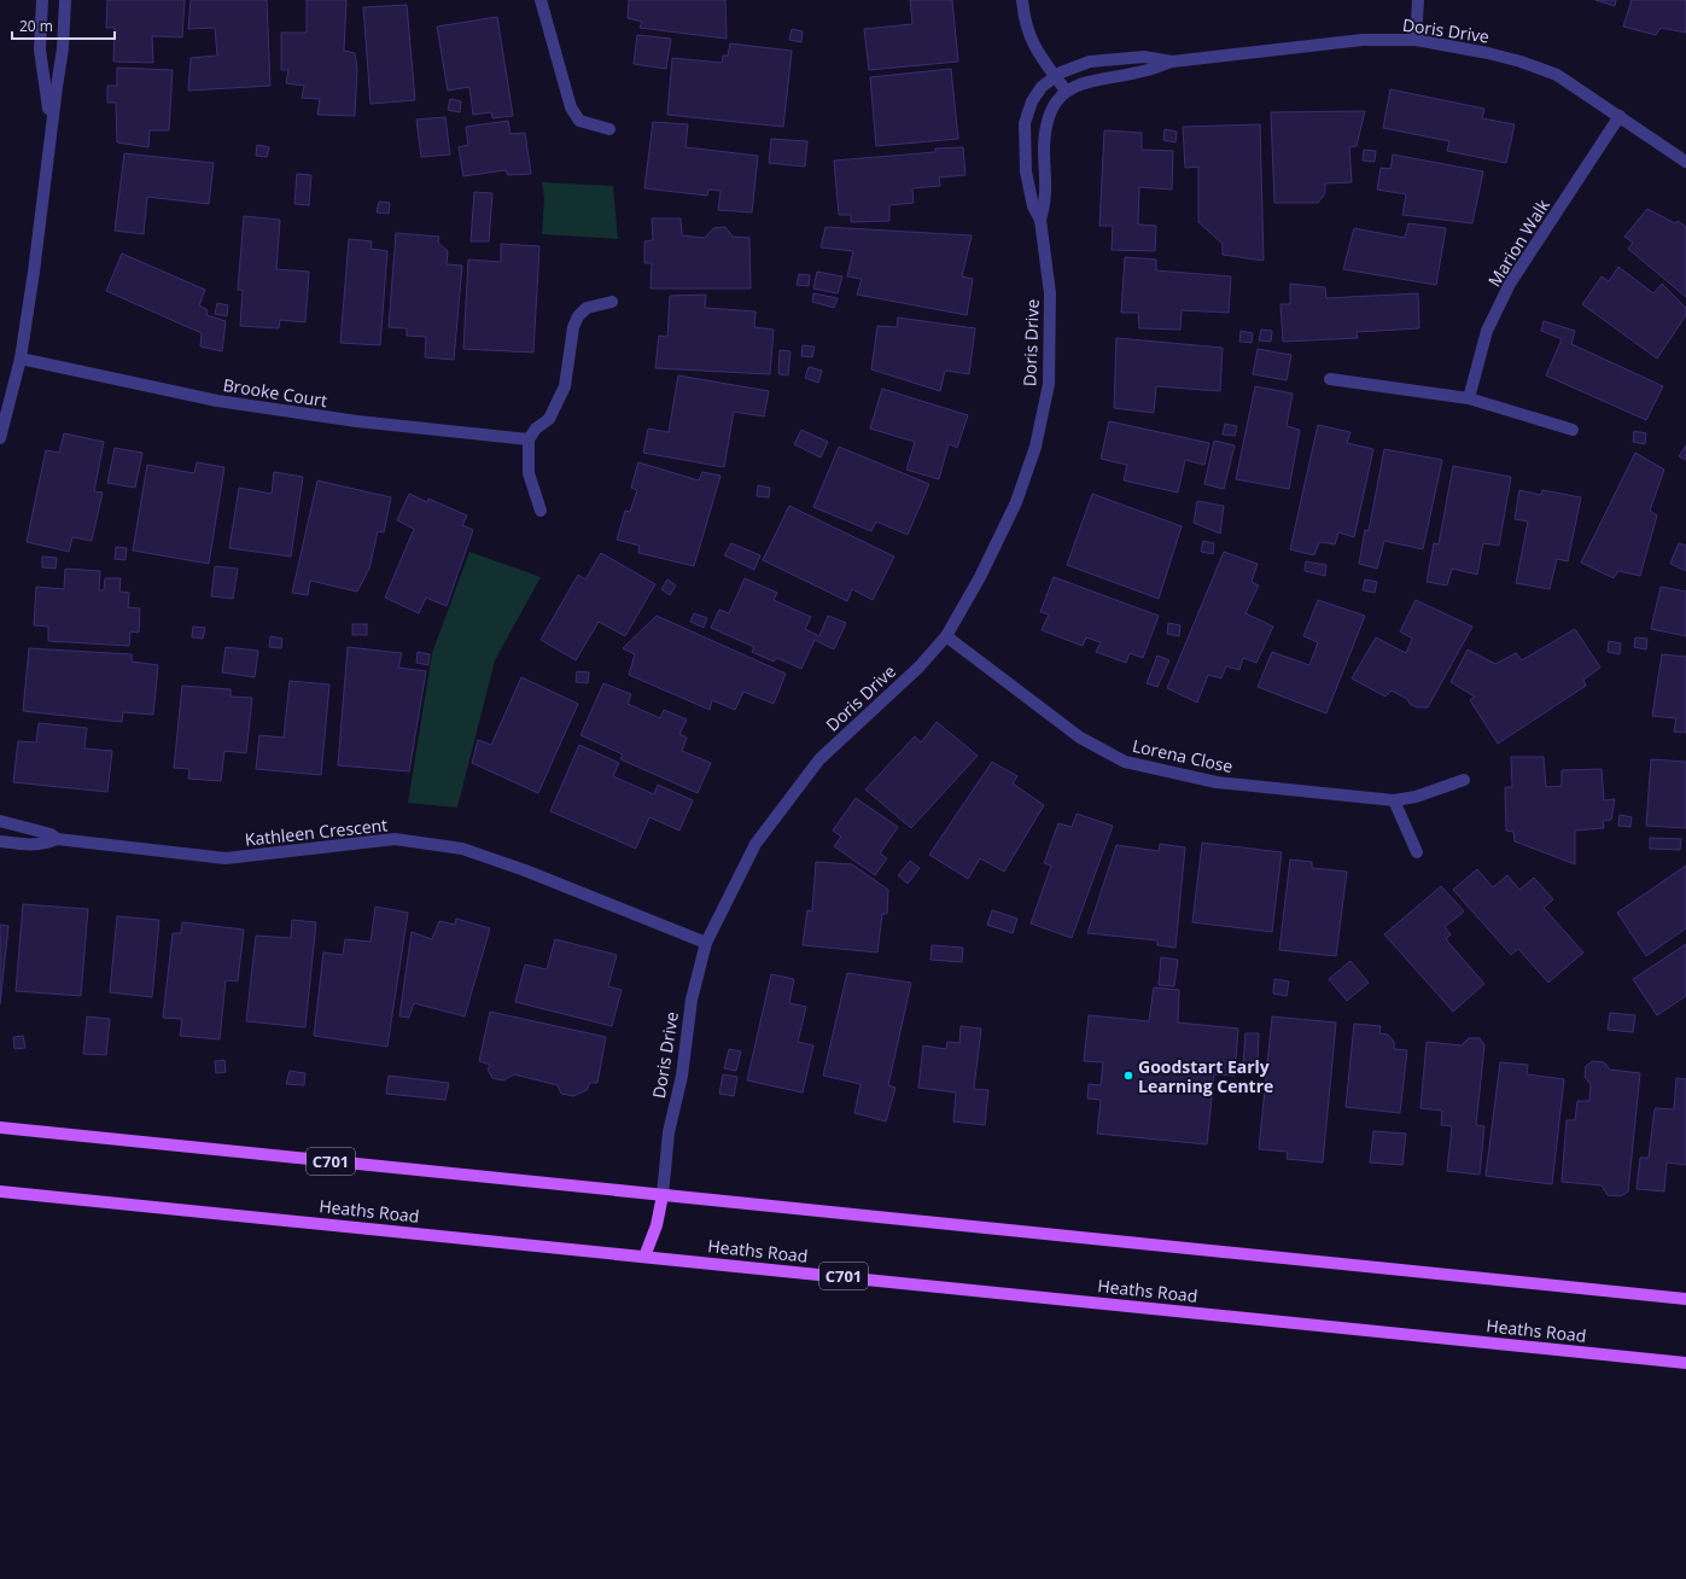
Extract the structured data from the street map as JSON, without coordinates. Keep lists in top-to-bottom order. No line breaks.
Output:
{"streets":{"main road":["C701","Heaths Road"],"street":["Doris Drive","Marion Walk","Brooke Court","Lorena Close","Kathleen Crescent"]},"crossings":[["Doris Drive","Marion Walk"],["Doris Drive","Lorena Close"],["Doris Drive","Kathleen Crescent"],["Doris Drive","C701"]],"places":["Goodstart Early Learning Centre"],"scale_bar":"20 m"}
